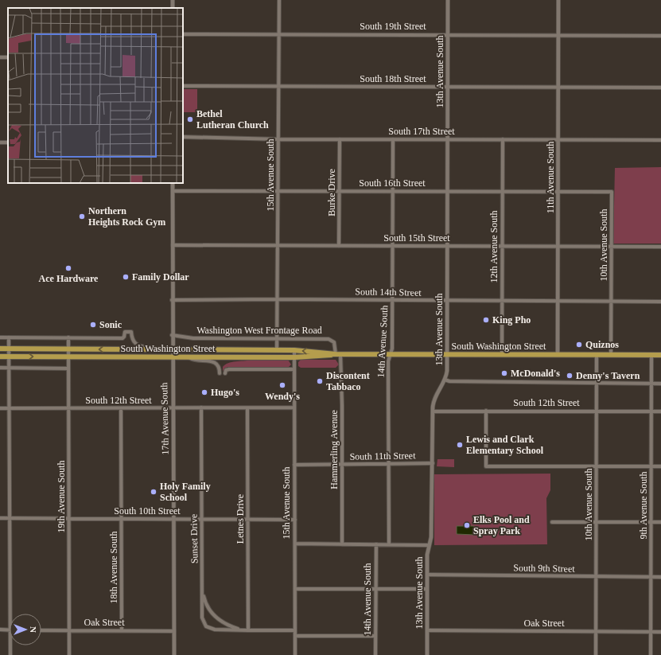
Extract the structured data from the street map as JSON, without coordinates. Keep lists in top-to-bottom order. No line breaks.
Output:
{"streets":{"main road":["South Washington Street"],"street":["South 19th Street","13th Avenue South","South 18th Street","South 17th Street","15th Avenue South","11th Avenue South","South 16th Street","Burke Drive","South 15th Street","10th Avenue South","12th Avenue South","South 14th Street","Washington West Frontage Road","14th Avenue South","South 12th Street","17th Avenue South","Hammerling Avenue","South 11th Street","19th Avenue South","9th Avenue South","South 10th Street","Letnes Drive","Sunset Drive","18th Avenue South","South 9th Street","Oak Street"]},"crossings":[["South 19th Street","13th Avenue South"],["South 19th Street","15th Avenue South"],["South 19th Street","11th Avenue South"],["13th Avenue South","South 18th Street"],["13th Avenue South","South 17th Street"],["13th Avenue South","South 16th Street"],["13th Avenue South","South 15th Street"],["13th Avenue South","South 14th Street"],["13th Avenue South","South Washington Street"],["13th Avenue South","South 12th Street"],["13th Avenue South","South 11th Street"],["13th Avenue South","South 9th Street"],["13th Avenue South","Oak Street"],["South 18th Street","15th Avenue South"],["South 18th Street","11th Avenue South"],["South 17th Street","15th Avenue South"],["South 17th Street","11th Avenue South"],["South 17th Street","Burke Drive"],["South 17th Street","12th Avenue South"],["South 17th Street","14th Avenue South"],["15th Avenue South","South 16th Street"],["15th Avenue South","South 15th Street"],["15th Avenue South","South 14th Street"],["15th Avenue South","Washington West Frontage Road"],["15th Avenue South","South Washington Street"],["15th Avenue South","South 12th Street"],["15th Avenue South","South 11th Street"],["15th Avenue South","South 10th Street"],["11th Avenue South","South 16th Street"],["11th Avenue South","South 15th Street"],["11th Avenue South","South 14th Street"],["11th Avenue South","South Washington Street"],["South 16th Street","Burke Drive"],["South 16th Street","10th Avenue South"],["South 16th Street","12th Avenue South"],["South 16th Street","14th Avenue South"],["South 16th Street","17th Avenue South"],["Burke Drive","South 15th Street"],["South 15th Street","10th Avenue South"],["South 15th Street","12th Avenue South"],["South 15th Street","14th Avenue South"],["South 15th Street","17th Avenue South"],["10th Avenue South","South 14th Street"],["10th Avenue South","South Washington Street"],["10th Avenue South","South 12th Street"],["10th Avenue South","South 9th Street"],["10th Avenue South","Oak Street"],["12th Avenue South","South 14th Street"],["12th Avenue South","South Washington Street"],["South 14th Street","14th Avenue South"],["South 14th Street","17th Avenue South"],["Washington West Frontage Road","South Washington Street"],["Washington West Frontage Road","17th Avenue South"],["Washington West Frontage Road","Hammerling Avenue"],["14th Avenue South","South Washington Street"],["14th Avenue South","South 11th Street"],["South Washington Street","17th Avenue South"],["South Washington Street","Hammerling Avenue"],["South Washington Street","19th Avenue South"],["South Washington Street","9th Avenue South"],["South 12th Street","17th Avenue South"],["South 12th Street","19th Avenue South"],["South 12th Street","9th Avenue South"],["South 12th Street","Letnes Drive"],["South 12th Street","Sunset Drive"],["South 12th Street","18th Avenue South"],["17th Avenue South","South 10th Street"],["17th Avenue South","Oak Street"],["Hammerling Avenue","South 11th Street"],["19th Avenue South","South 10th Street"],["19th Avenue South","Oak Street"],["9th Avenue South","South 9th Street"],["9th Avenue South","Oak Street"],["South 10th Street","Letnes Drive"],["South 10th Street","Sunset Drive"],["South 10th Street","18th Avenue South"],["Letnes Drive","Sunset Drive"],["18th Avenue South","Oak Street"]],"places":["Bethel Lutheran Church","Northern Heights Rock Gym","Ace Hardware","Family Dollar","King Pho","Sonic","Quiznos","McDonald's","Denny's Tavern","Discontent Tabbaco","Wendy's","Hugo's","Lewis and Clark Elementary School","Holy Family School","Elks Pool and Spray Park"],"north":"right"}
